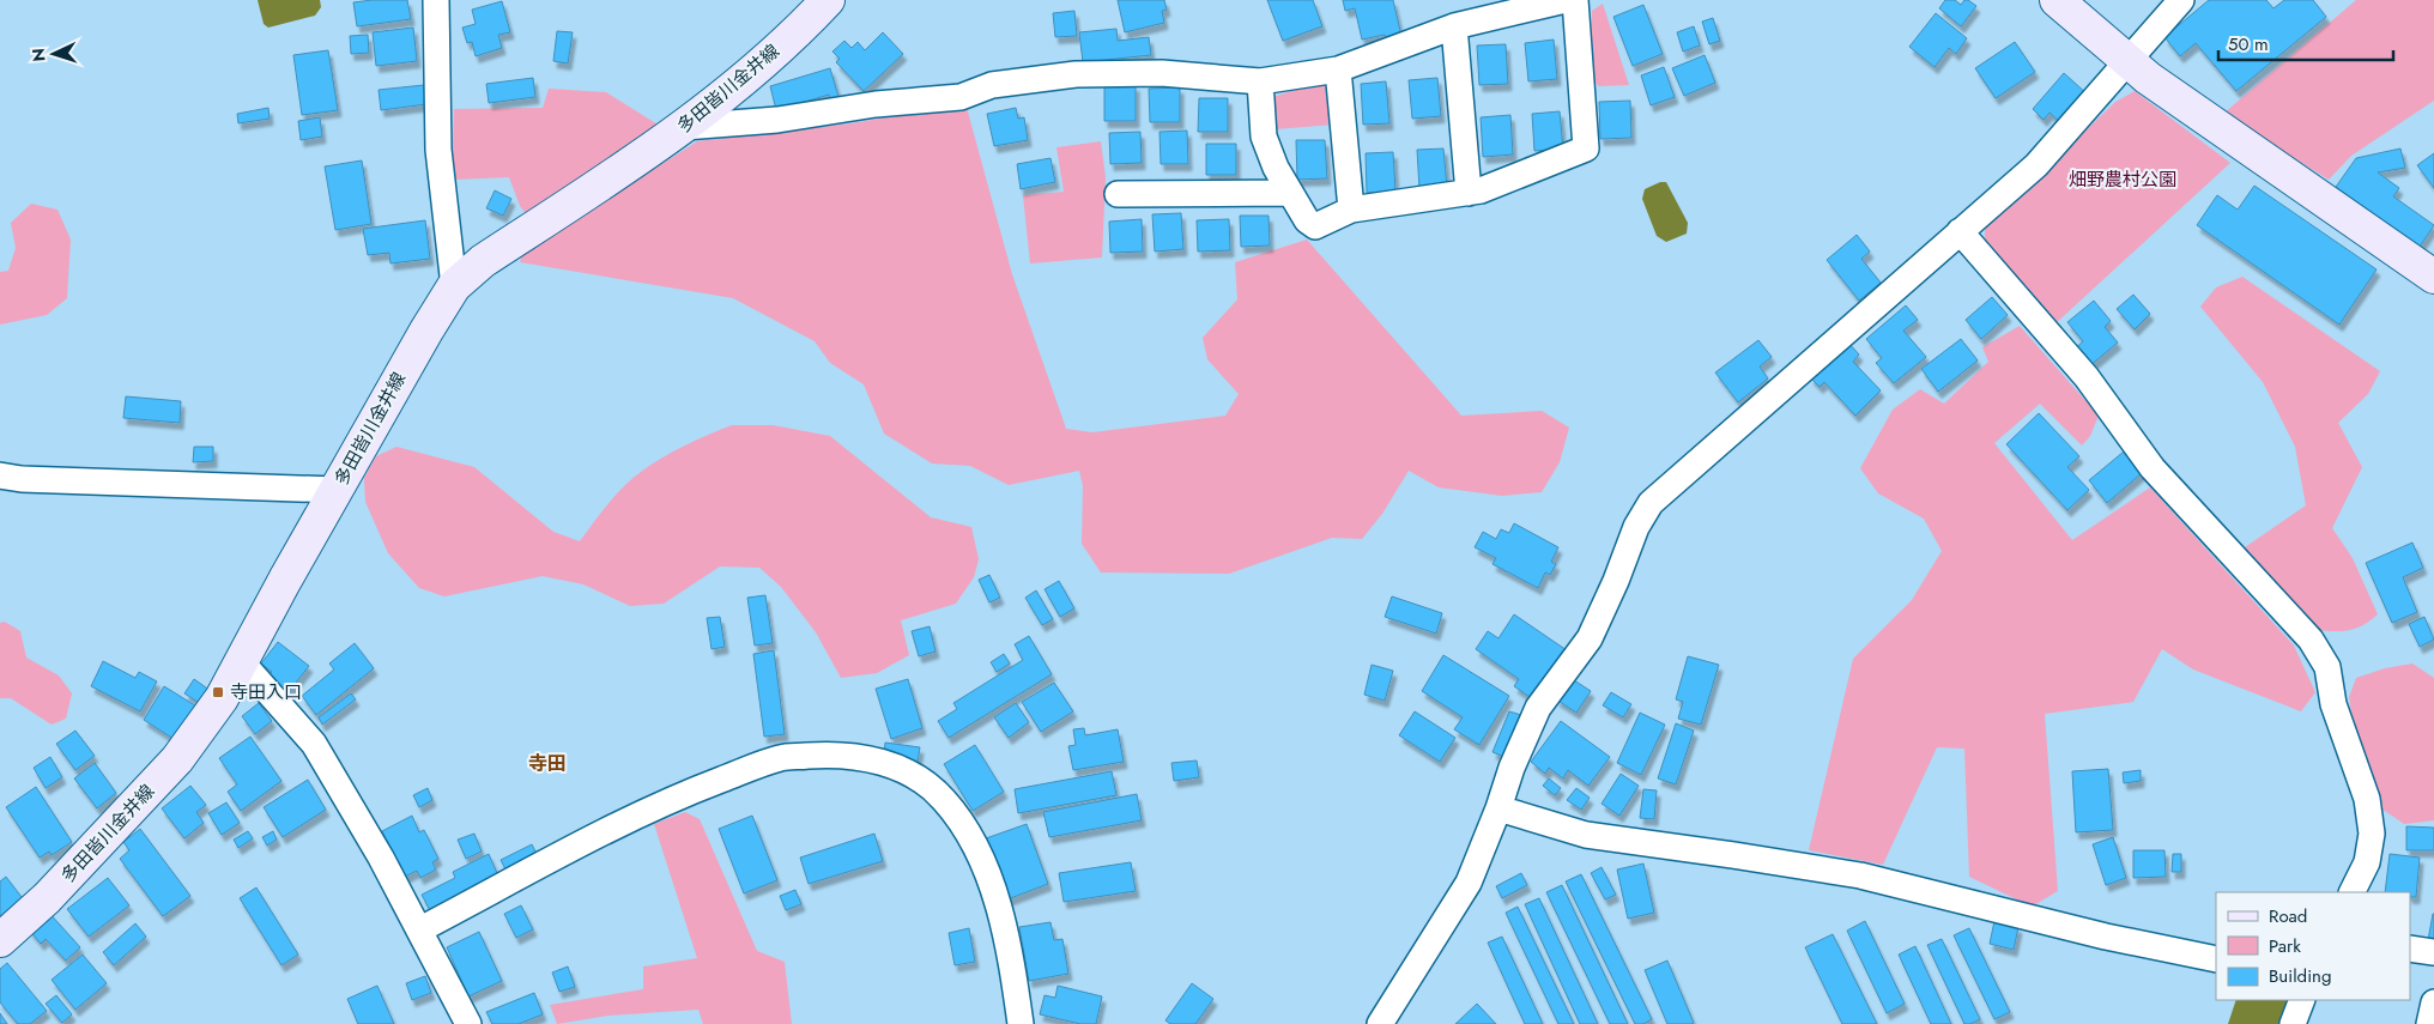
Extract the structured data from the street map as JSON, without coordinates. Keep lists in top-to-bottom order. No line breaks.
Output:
{"streets":{"main road":["多田皆川金井線"]},"districts":["寺田"],"parks":["畑野農村公園"],"places":{"transit":["寺田入口"]},"legend":["Road","Park","Building"],"scale_bar":"50 m","north":"left"}
